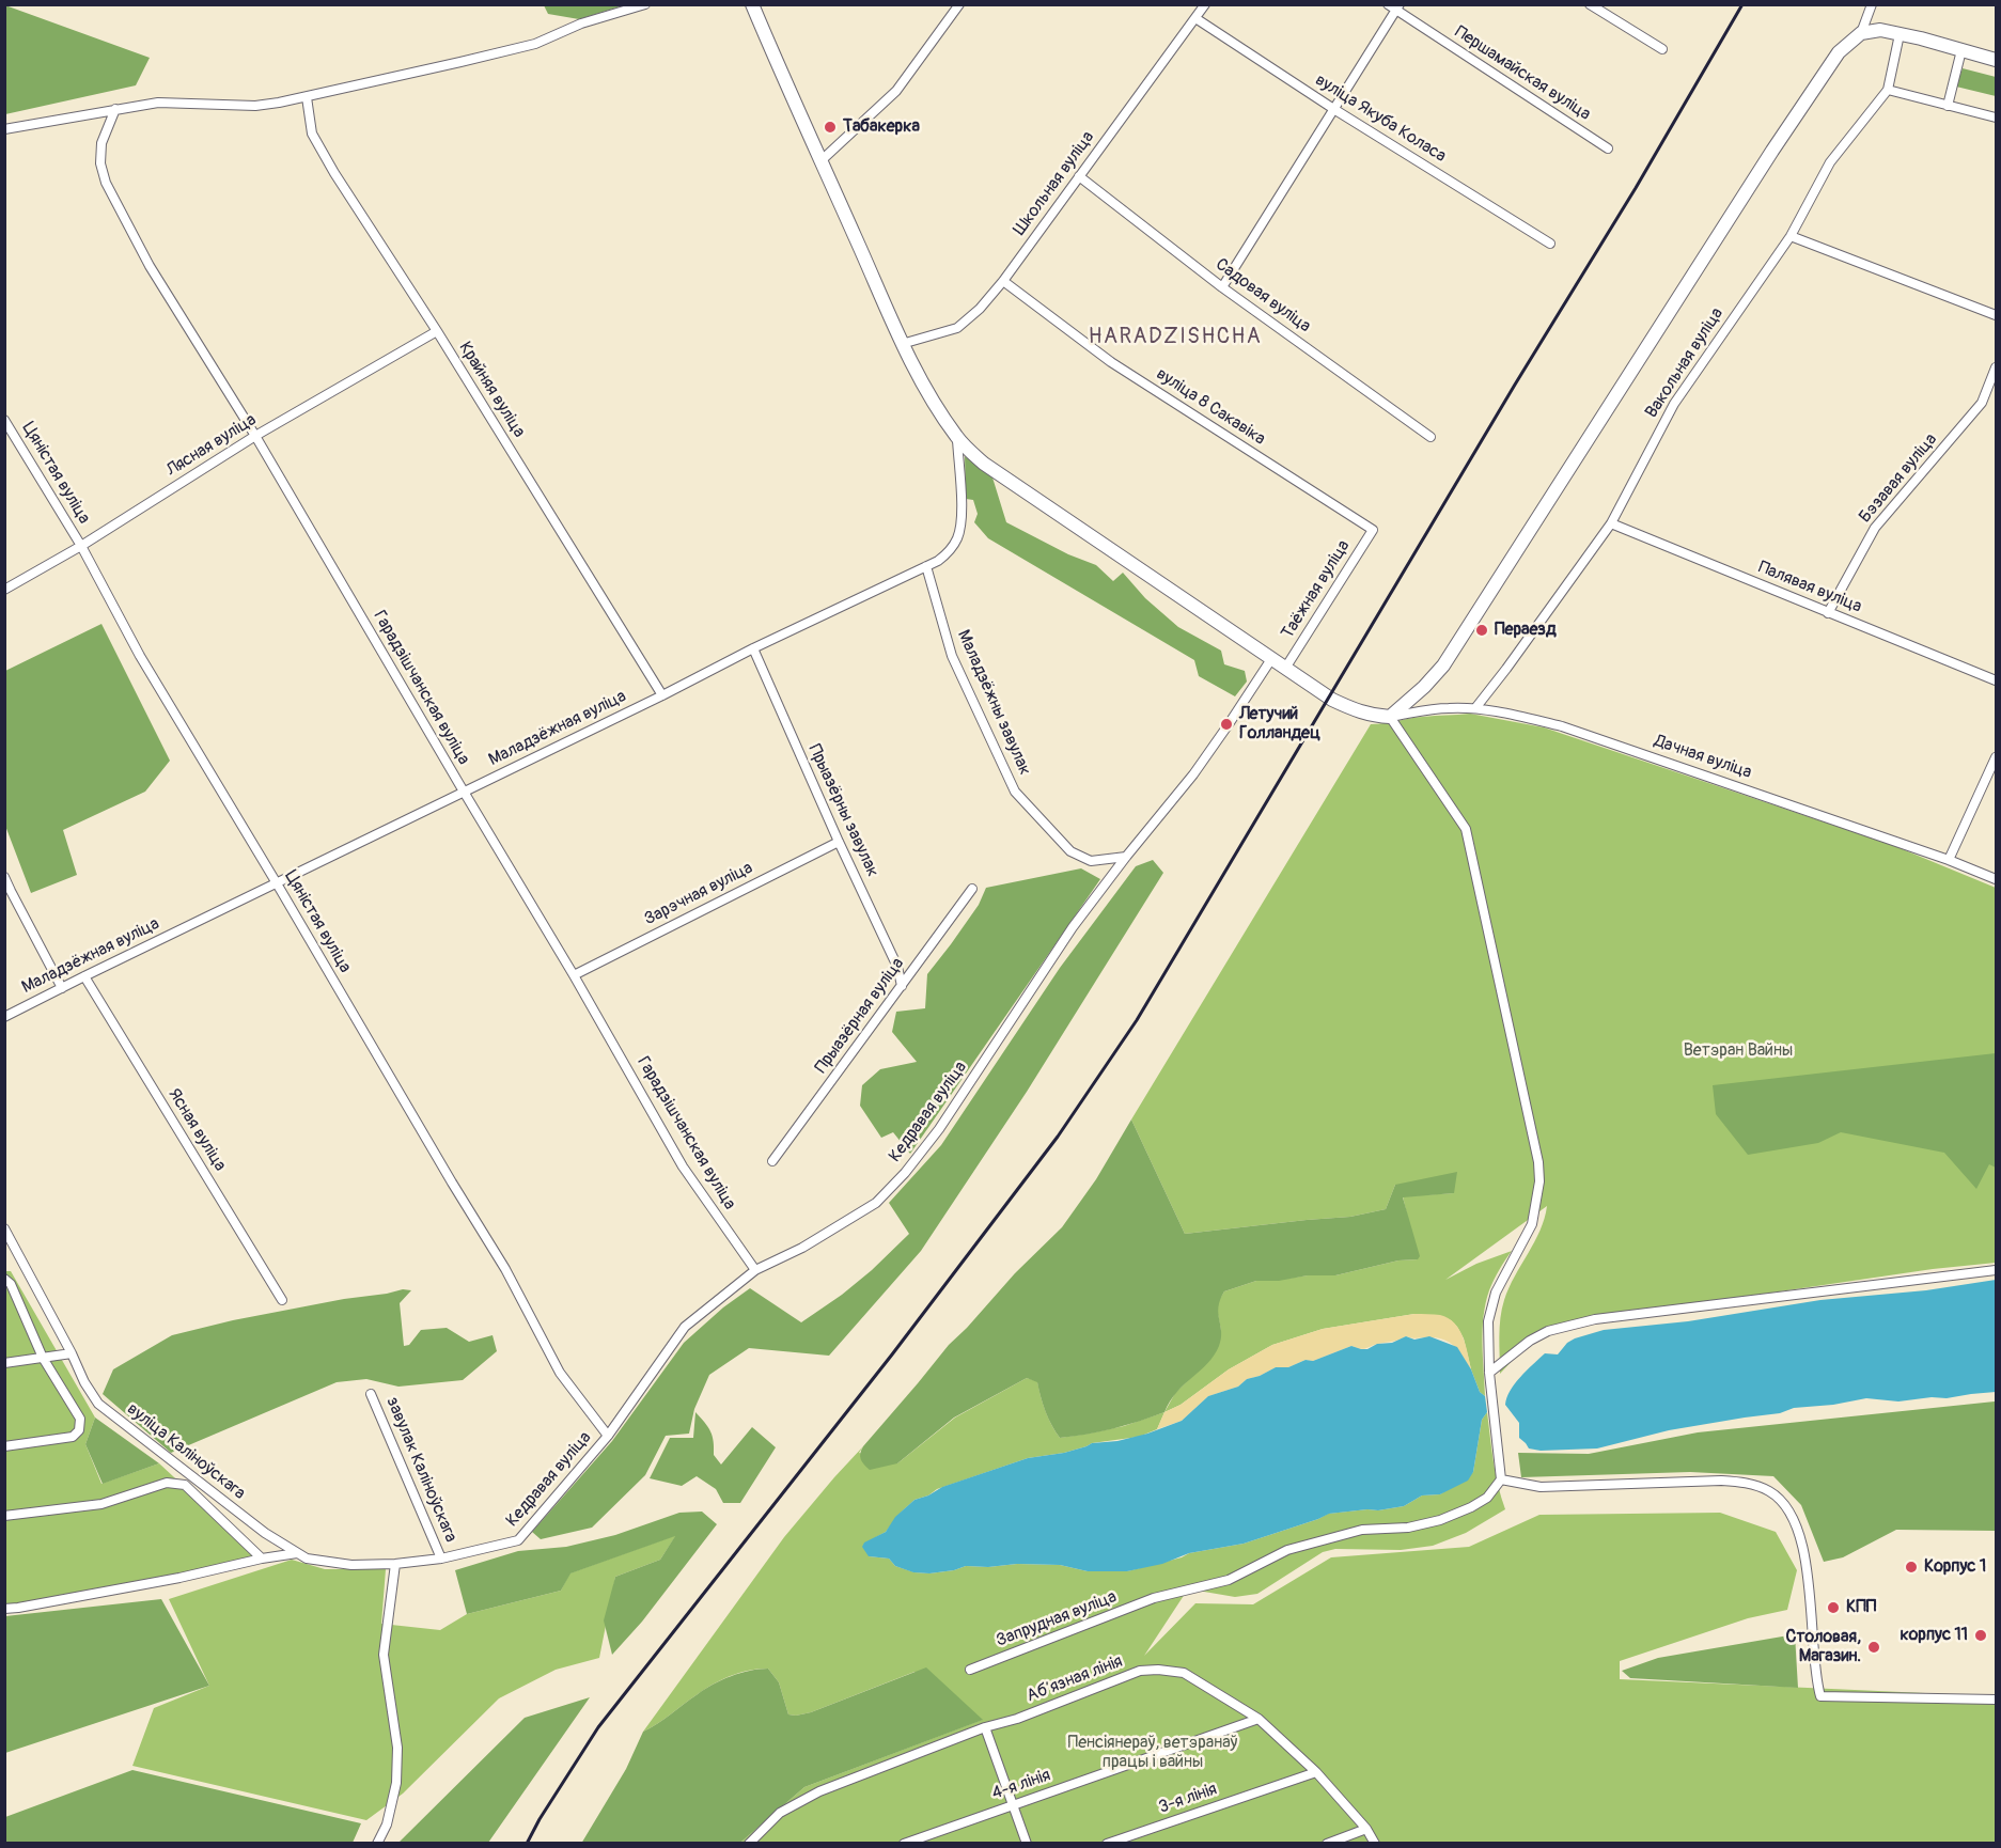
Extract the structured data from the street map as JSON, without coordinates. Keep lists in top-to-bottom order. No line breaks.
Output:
{"streets":{"street":["Першамайская вуліца","вуліца Якуба Коласа","Школьная вуліца","Садовая вуліца","Вакольная вуліца","Крайняя вуліца","вуліца 8 Сакавіка","Лясная вуліца","Цяністая вуліца","Бэзавая вуліца","Палявая вуліца","Таёжная вуліца","Гарадзішчанская вуліца","Маладзёжны завулак","Маладзёжная вуліца","Дачная вуліца","Прыазёрны завулак","Зарэчная вуліца","Прыазёрная вуліца","Кедравая вуліца","Ясная вуліца","вуліца Каліноўскага","завулак Каліноўскага","Запрудная вуліца","Абʼязная лінія","4-я лінія","3-я лінія"]},"crossings":[["вуліца Якуба Коласа","Школьная вуліца"],["Школьная вуліца","Садовая вуліца"],["Школьная вуліца","вуліца 8 Сакавіка"],["Вакольная вуліца","Палявая вуліца"],["Вакольная вуліца","Дачная вуліца"],["Крайняя вуліца","Лясная вуліца"],["Крайняя вуліца","Маладзёжная вуліца"],["вуліца 8 Сакавіка","Таёжная вуліца"],["Лясная вуліца","Цяністая вуліца"],["Лясная вуліца","Гарадзішчанская вуліца"],["Цяністая вуліца","Маладзёжная вуліца"],["Цяністая вуліца","Кедравая вуліца"],["Бэзавая вуліца","Палявая вуліца"],["Гарадзішчанская вуліца","Маладзёжная вуліца"],["Гарадзішчанская вуліца","Зарэчная вуліца"],["Гарадзішчанская вуліца","Кедравая вуліца"],["Маладзёжны завулак","Маладзёжная вуліца"],["Маладзёжны завулак","Кедравая вуліца"],["Маладзёжная вуліца","Прыазёрны завулак"],["Маладзёжная вуліца","Ясная вуліца"],["Прыазёрны завулак","Зарэчная вуліца"],["Прыазёрны завулак","Прыазёрная вуліца"],["Кедравая вуліца","вуліца Каліноўскага"],["Кедравая вуліца","завулак Каліноўскага"],["вуліца Каліноўскага","завулак Каліноўскага"],["Абʼязная лінія","4-я лінія"],["Абʼязная лінія","3-я лінія"]],"districts":["HARADZISHCHA"],"parks":["Ветэран Вайны","Пенсіянераў, ветэранаў працы і вайны"],"places":["Табакерка","Пераезд","Летучий Голландец","Корпус 1","КПП","корпус 11","Столовая, Магазин."]}
